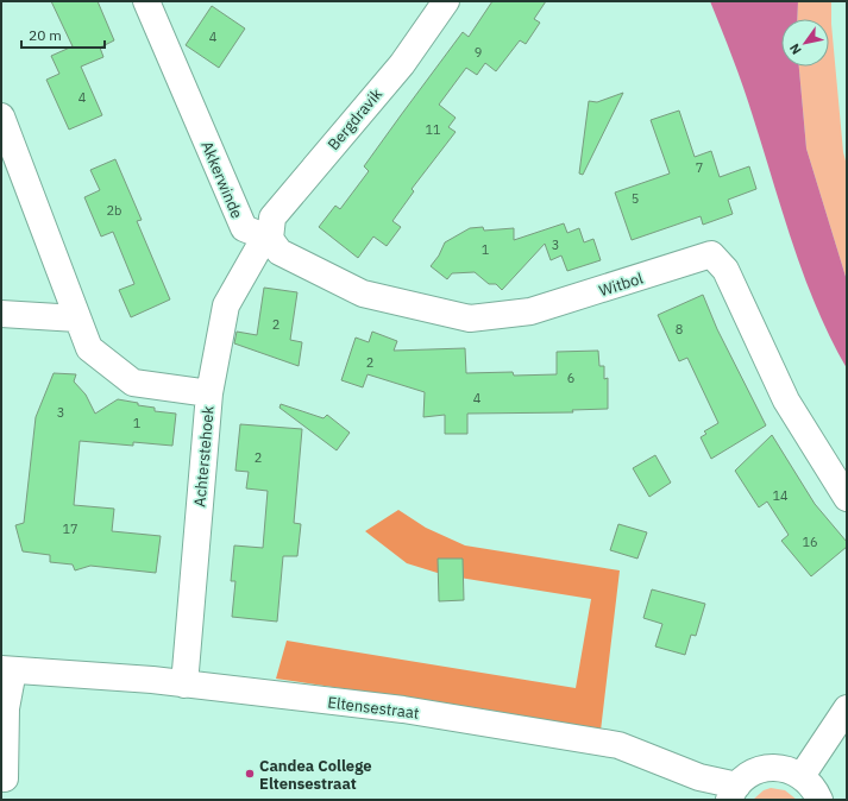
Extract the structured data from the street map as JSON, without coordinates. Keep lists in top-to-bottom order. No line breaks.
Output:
{"streets":{"street":["Bergdravik","Akkerwinde","Witbol","Achterstehoek","Eltensestraat"]},"crossings":[["Bergdravik","Akkerwinde"],["Bergdravik","Witbol"],["Akkerwinde","Witbol"],["Achterstehoek","Eltensestraat"]],"places":["Candea College Eltensestraat"],"house_numbers":["4","9","4","11","7","5","2b","3","1","2","8","2","6","4","3","1","2","14","17","16"],"scale_bar":"20 m","north":"bottom left"}
